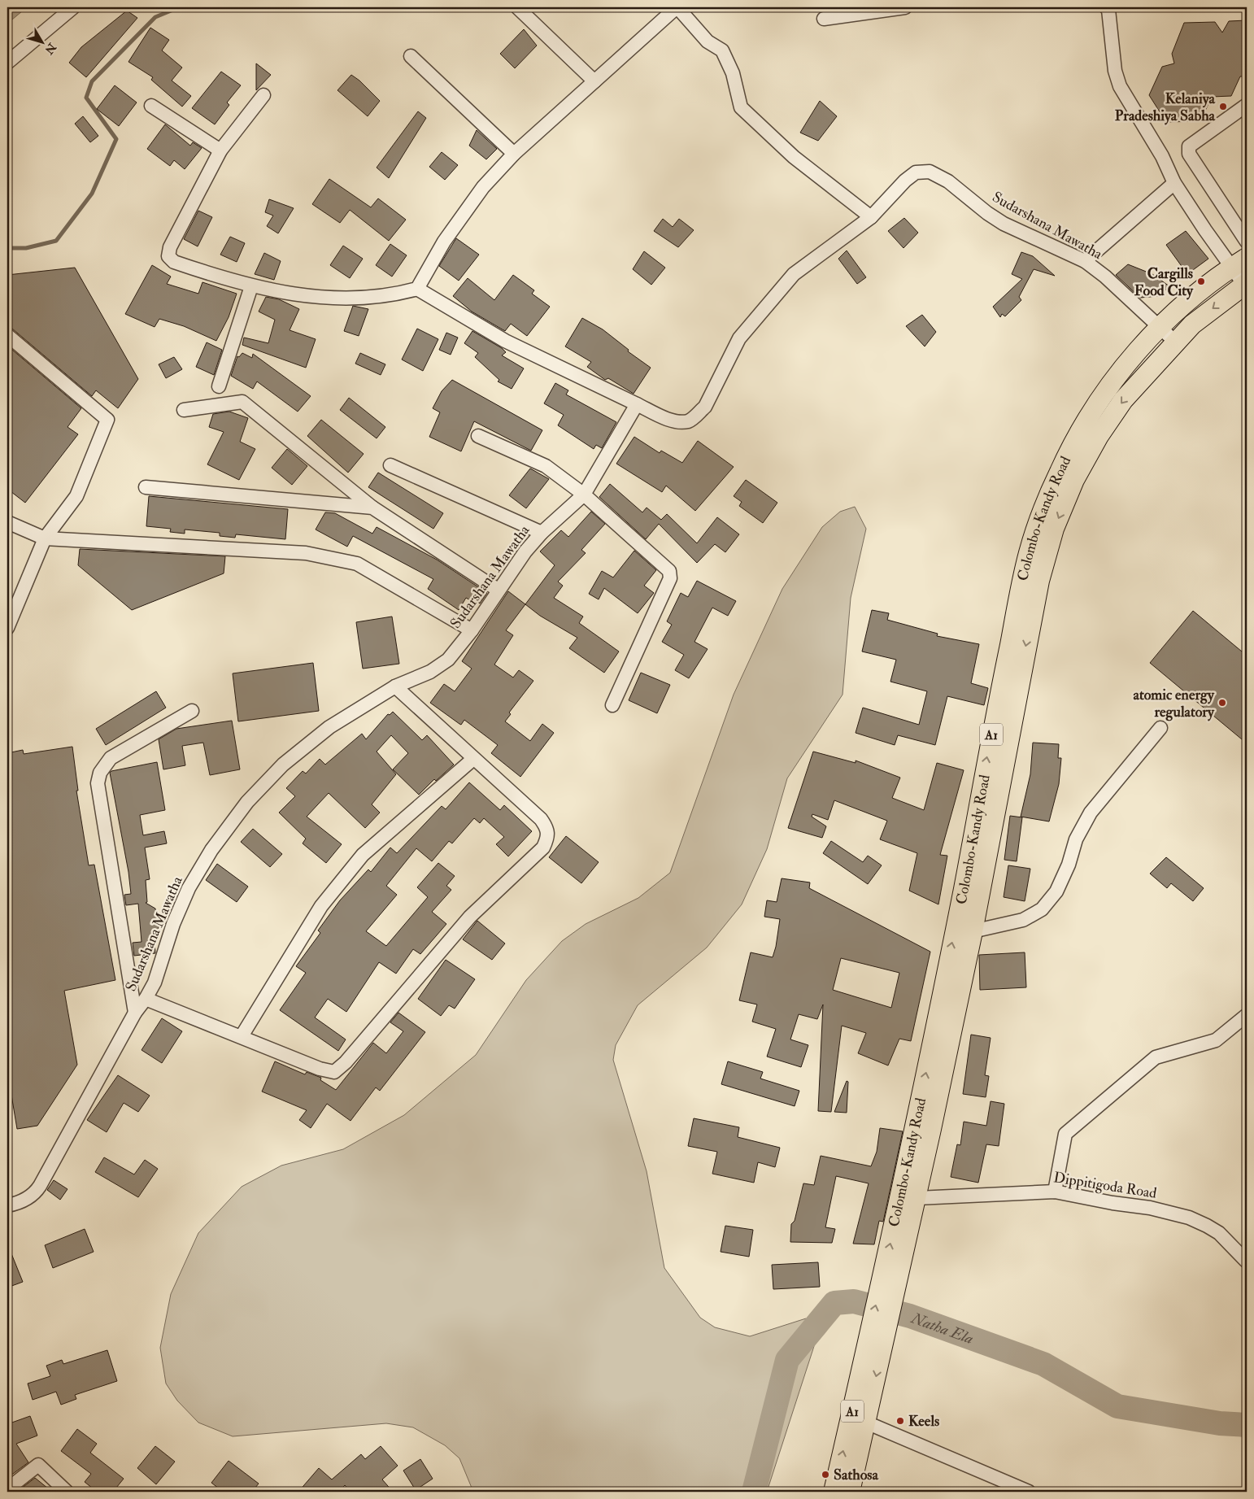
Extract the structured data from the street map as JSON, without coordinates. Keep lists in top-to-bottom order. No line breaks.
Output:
{"streets":{"highway":["Colombo-Kandy Road","A1"],"street":["Sudarshana Mawatha","Dippitigoda Road"]},"crossings":[["Sudarshana Mawatha","Colombo-Kandy Road"],["Colombo-Kandy Road","Dippitigoda Road"]],"water":["Natha Ela"],"places":["Kelaniya Pradeshiya Sabha","Cargills Food City","atomic energy regulatory","Keels","Sathosa"],"north":"bottom right"}
